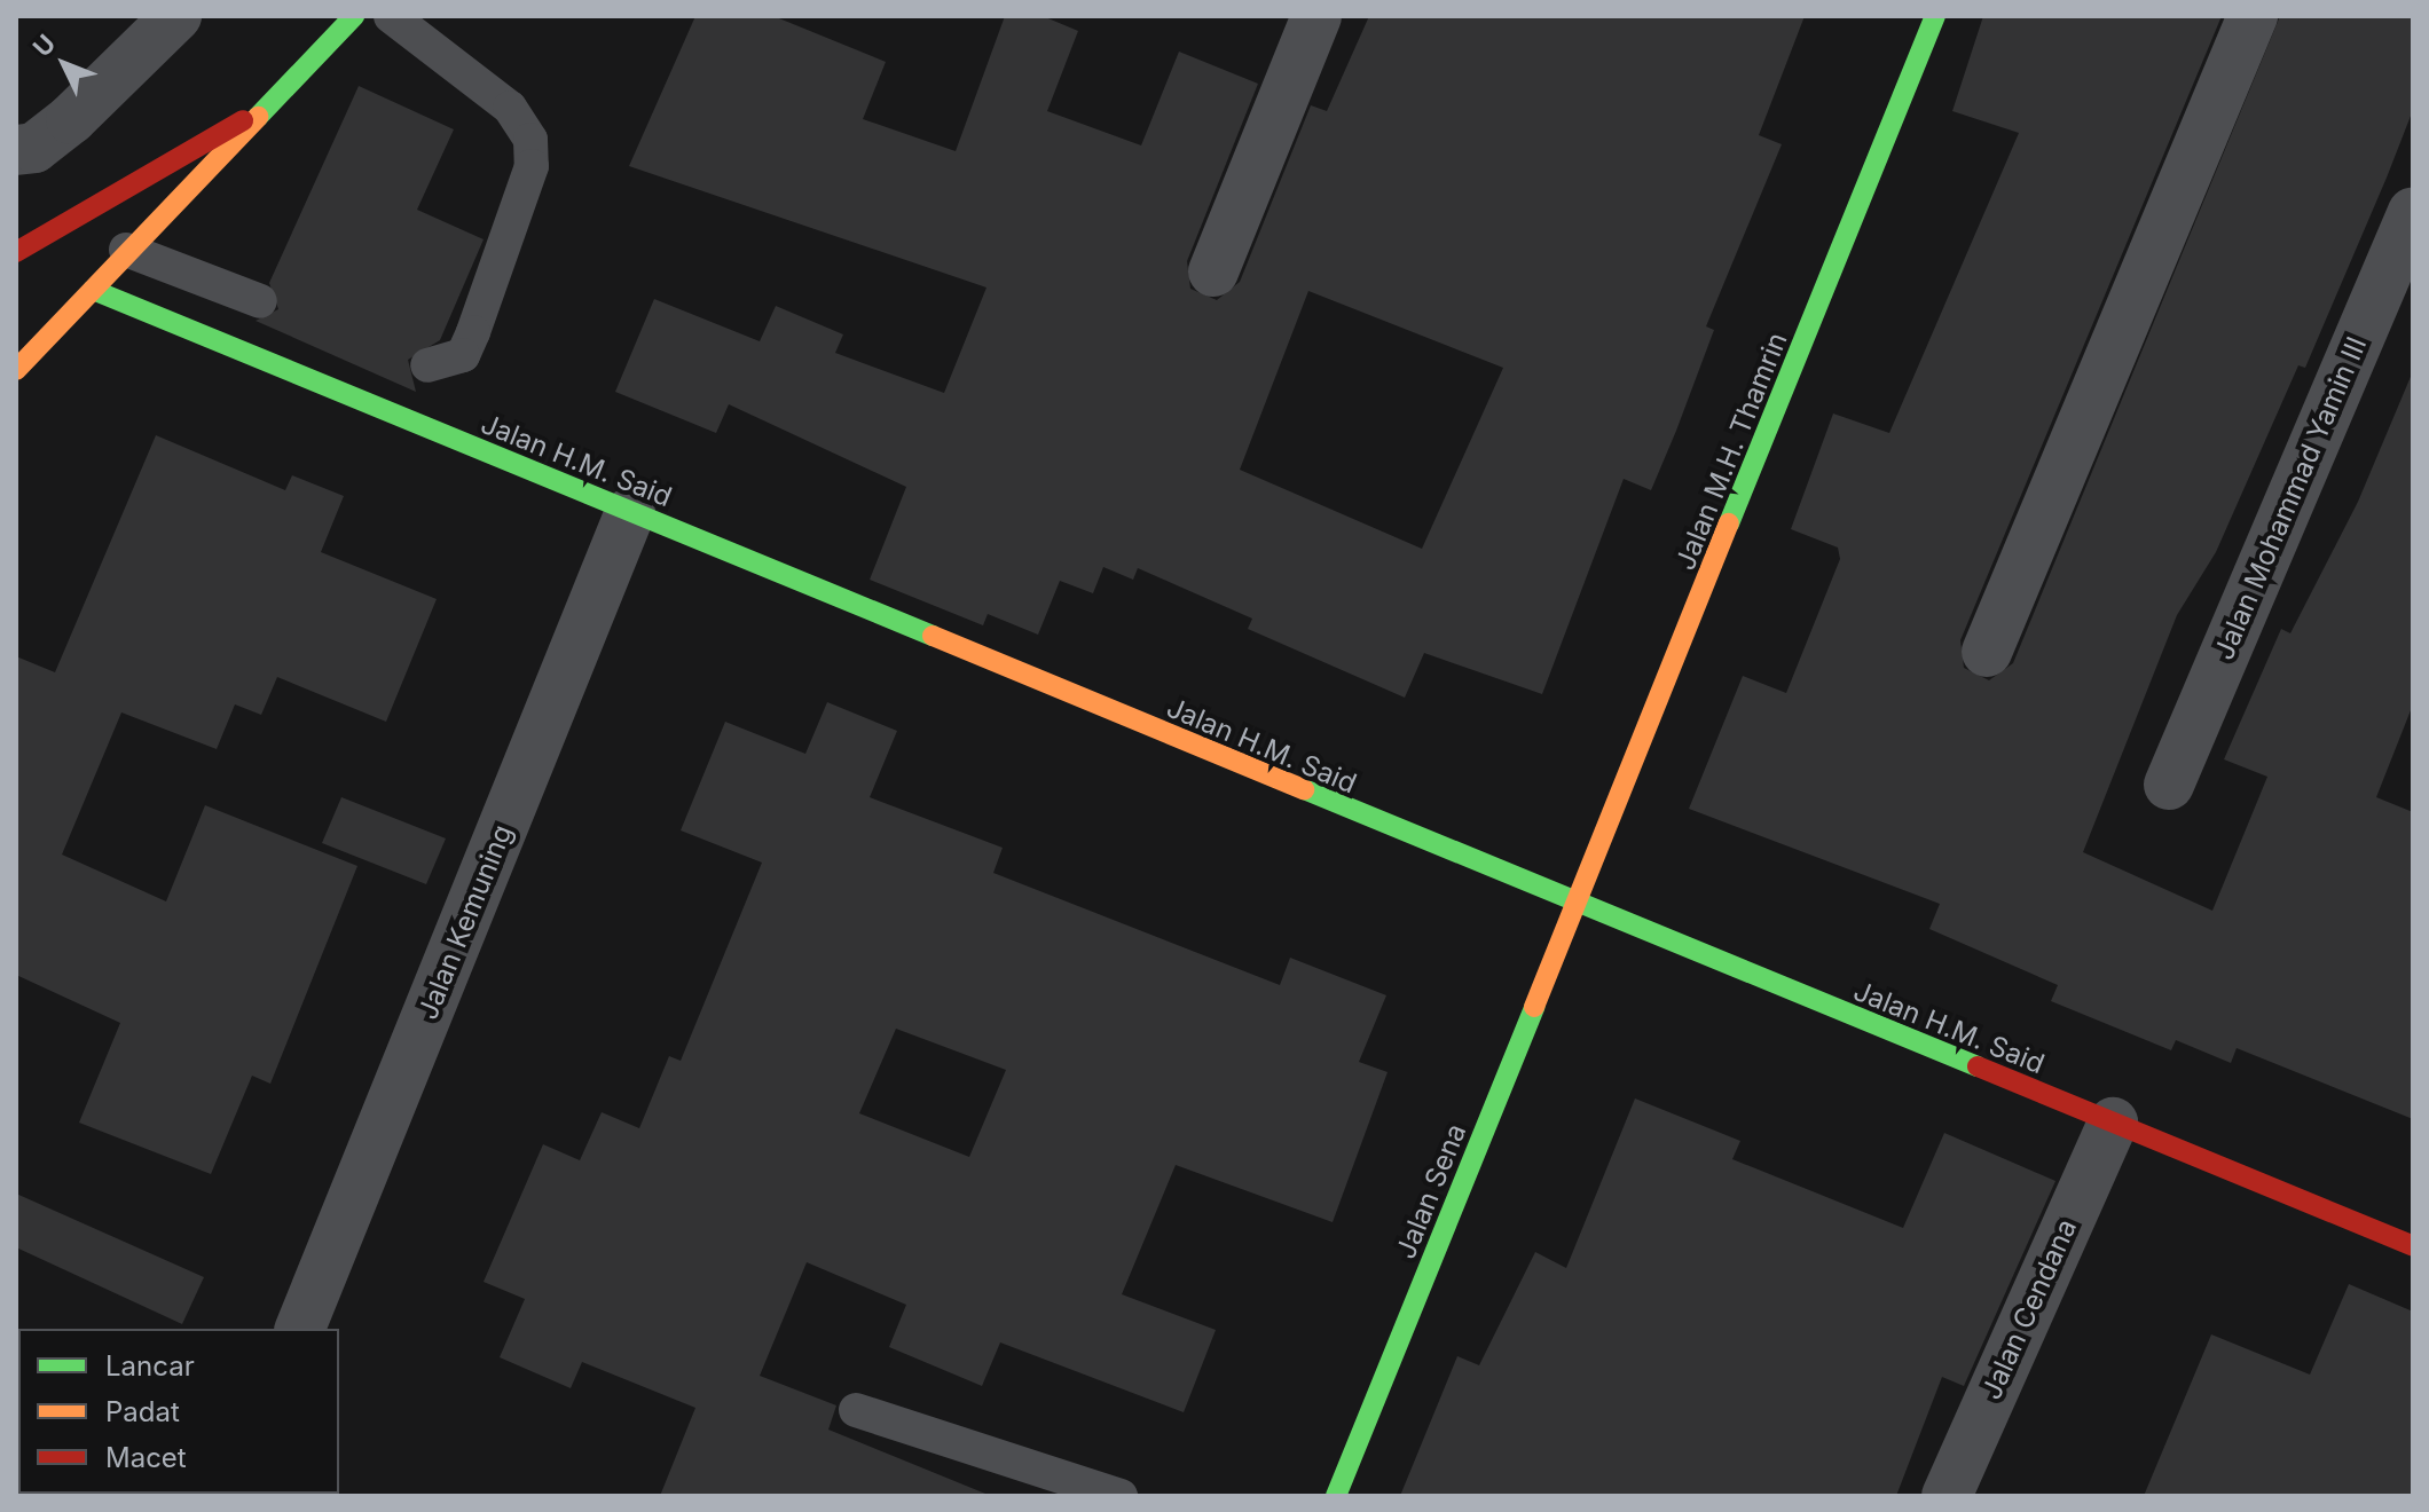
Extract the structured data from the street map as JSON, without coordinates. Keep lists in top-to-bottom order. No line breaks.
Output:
{"streets":{"street":["Jalan M.H. Thamrin","Jalan H.M. Said","Jalan Mohammad Yamin III","Jalan Kemuning","Jalan Sena","Jalan Cendana"]},"crossings":[["Jalan M.H. Thamrin","Jalan H.M. Said"],["Jalan M.H. Thamrin","Jalan Sena"],["Jalan H.M. Said","Jalan Kemuning"],["Jalan H.M. Said","Jalan Sena"],["Jalan H.M. Said","Jalan Cendana"]],"legend":["Lancar","Padat","Macet"],"north":"top left"}
